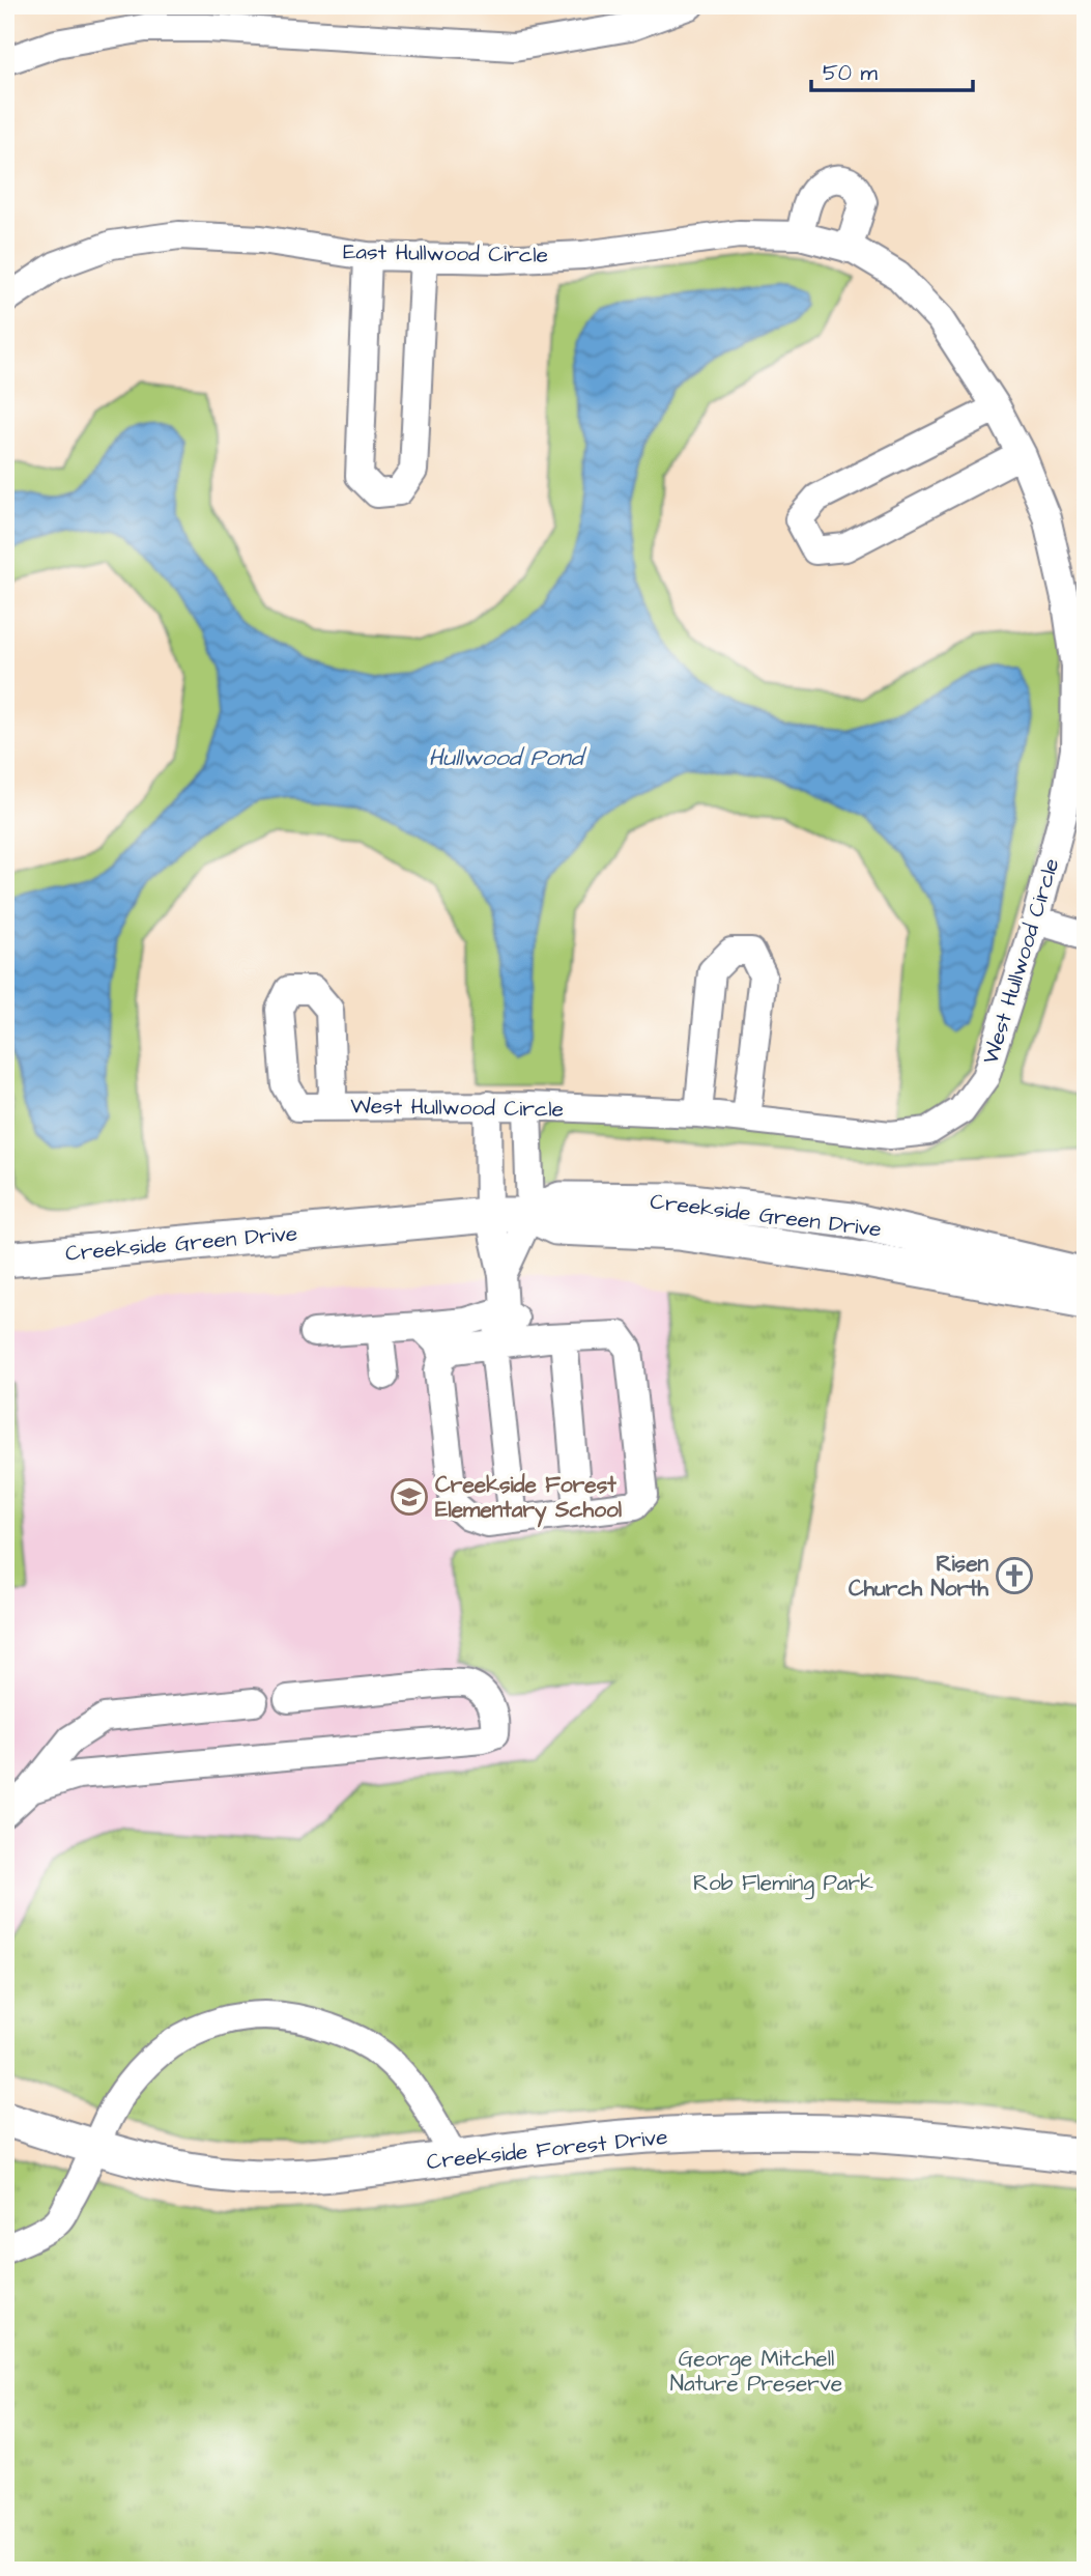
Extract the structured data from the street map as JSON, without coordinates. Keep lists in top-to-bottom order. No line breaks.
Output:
{"streets":{"main road":["Creekside Green Drive","Creekside Forest Drive"],"street":["East Hullwood Circle","West Hullwood Circle"]},"crossings":[["East Hullwood Circle","West Hullwood Circle"]],"water":["Hullwood Pond"],"parks":["Rob Fleming Park","George Mitchell Nature Preserve"],"places":{"school or university":["Creekside Forest Elementary School"],"church":["Risen Church North"]},"scale_bar":"50 m"}
